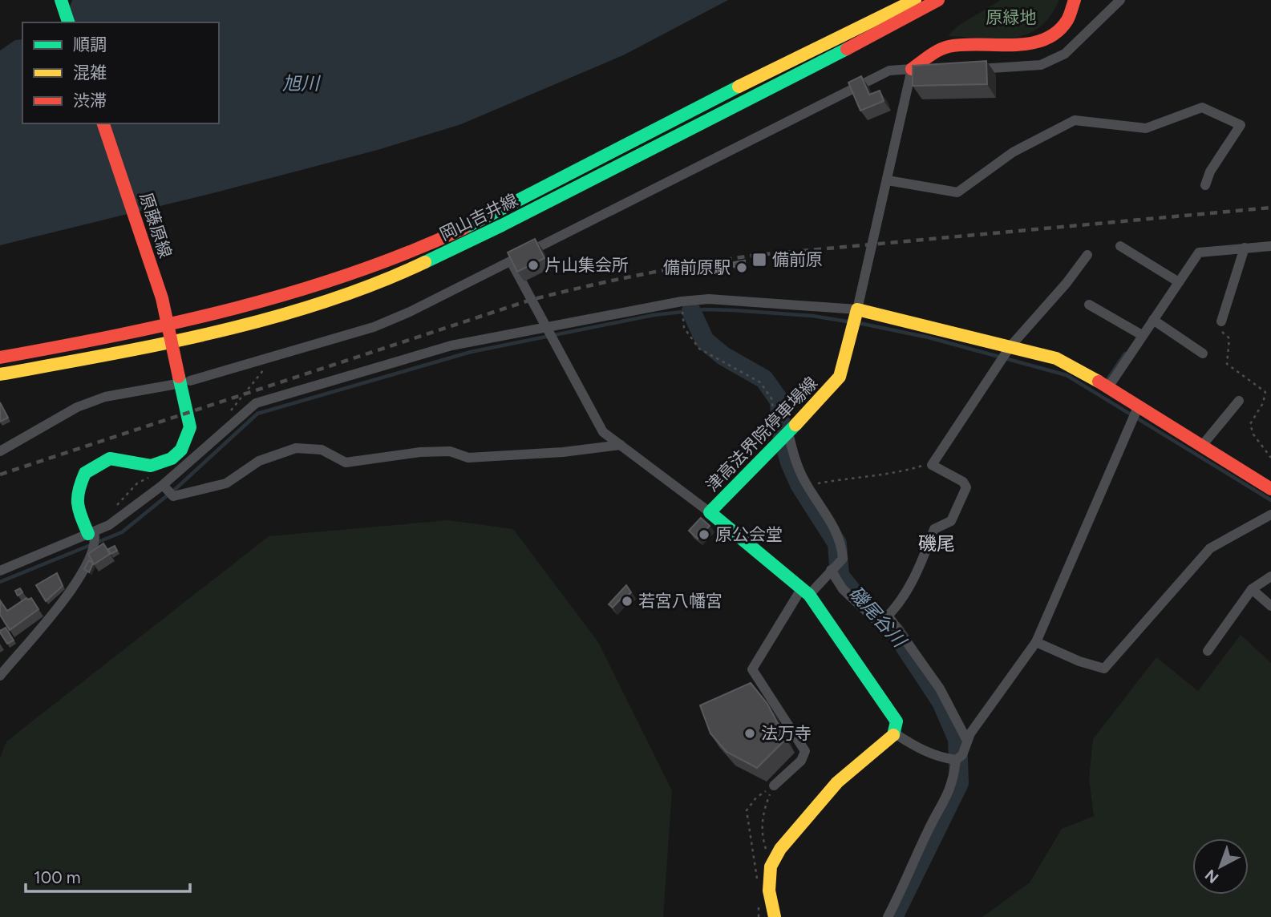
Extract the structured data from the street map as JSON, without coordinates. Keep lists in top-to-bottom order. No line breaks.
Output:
{"streets":{"main road":["岡山吉井線","原藤原線","津高法界院停車場線"]},"crossings":[["岡山吉井線","原藤原線"]],"districts":["磯尾"],"water":["旭川","磯尾谷川"],"parks":["原緑地"],"places":{"transit":["備前原"],"other":["片山集会所","備前原駅","原公会堂","若宮八幡宮","法万寺"]},"legend":["順調","混雑","渋滞"],"scale_bar":"100 m","north":"bottom left"}
